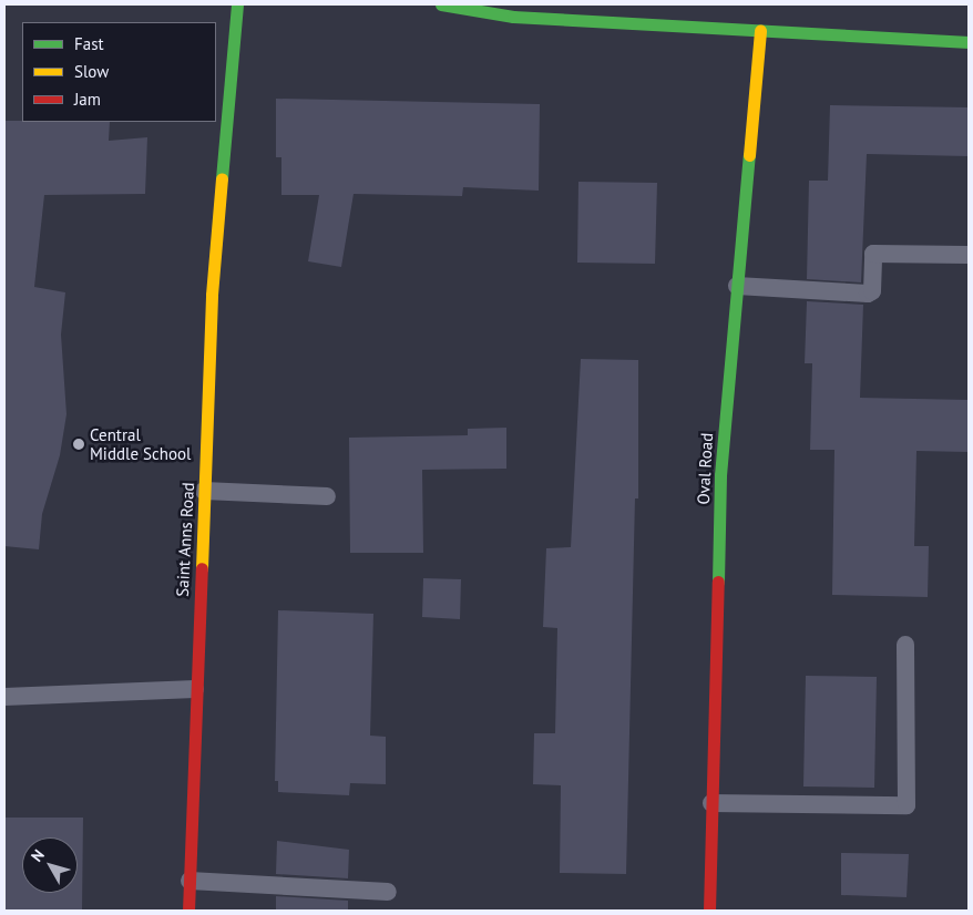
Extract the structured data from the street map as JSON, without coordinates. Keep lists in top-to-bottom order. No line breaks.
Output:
{"streets":{"street":["Oval Road","Saint Anns Road"]},"places":["Central Middle School"],"legend":["Fast","Slow","Jam"],"north":"top left"}
